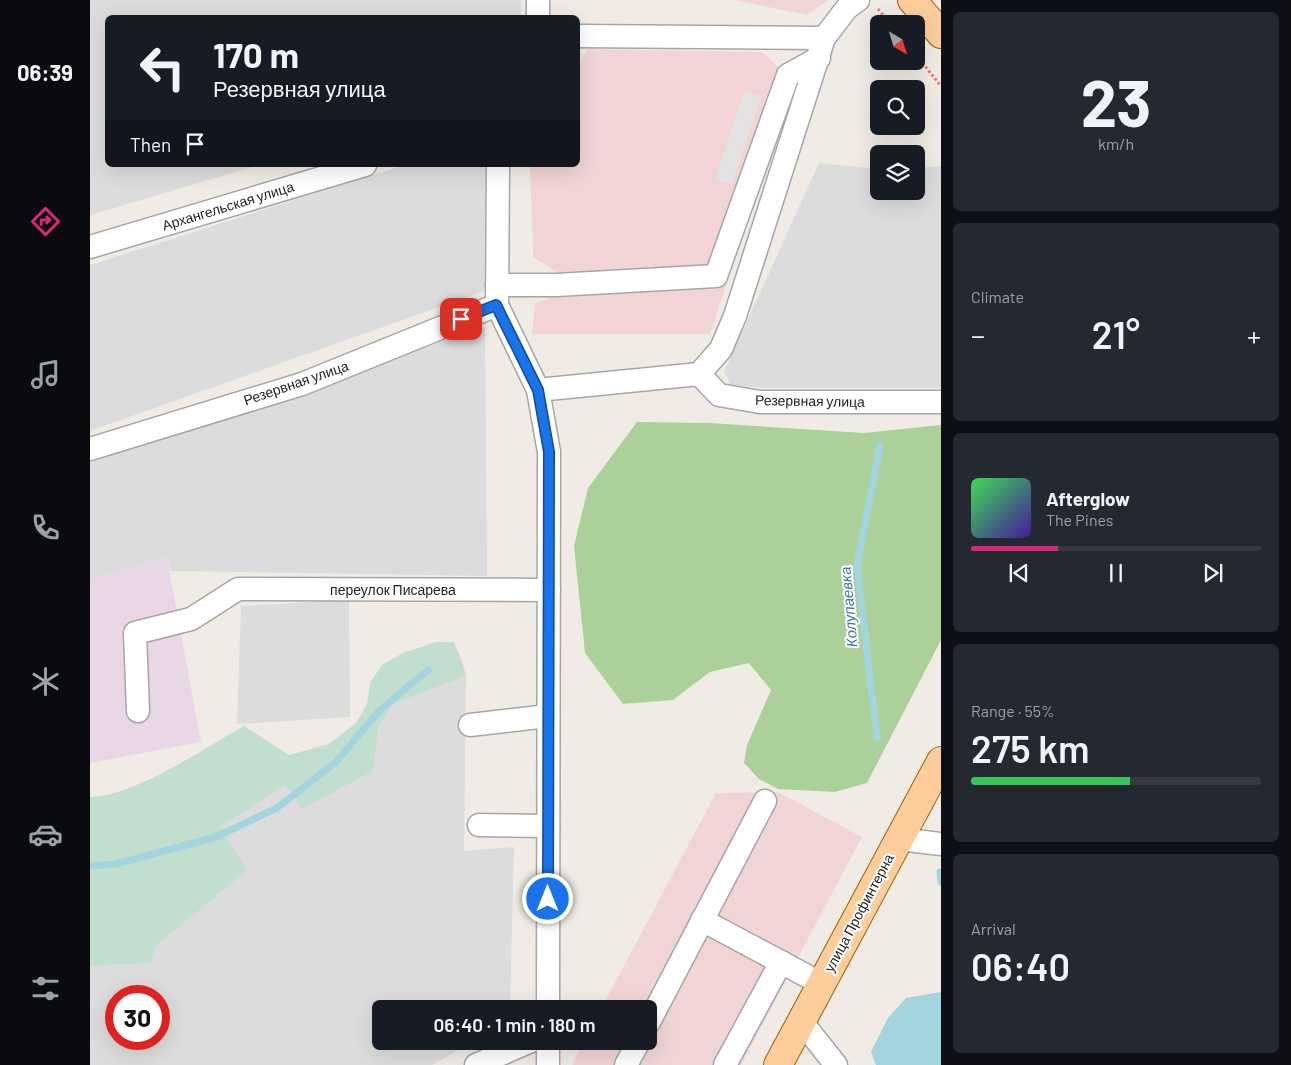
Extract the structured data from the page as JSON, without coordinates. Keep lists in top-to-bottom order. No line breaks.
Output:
{"streets":{"main road":["улица Профинтерна"],"street":["Архангельская улица","Резервная улица","переулок Писарева"]},"water":["Колупаевка"],"north":"bottom right","page":{"tabs":"06:39","tile":[["23","km/h"],"Climate",["Range · 55%","275 km"],["Arrival","06:40"]],"turn":["170 m","Резервная улица"],"then":"Then","heat":["−","21°","+"],"song":["Afterglow","The Pines"],"limit":"30","trip":"06:40 · 1 min · 180 m"}}
